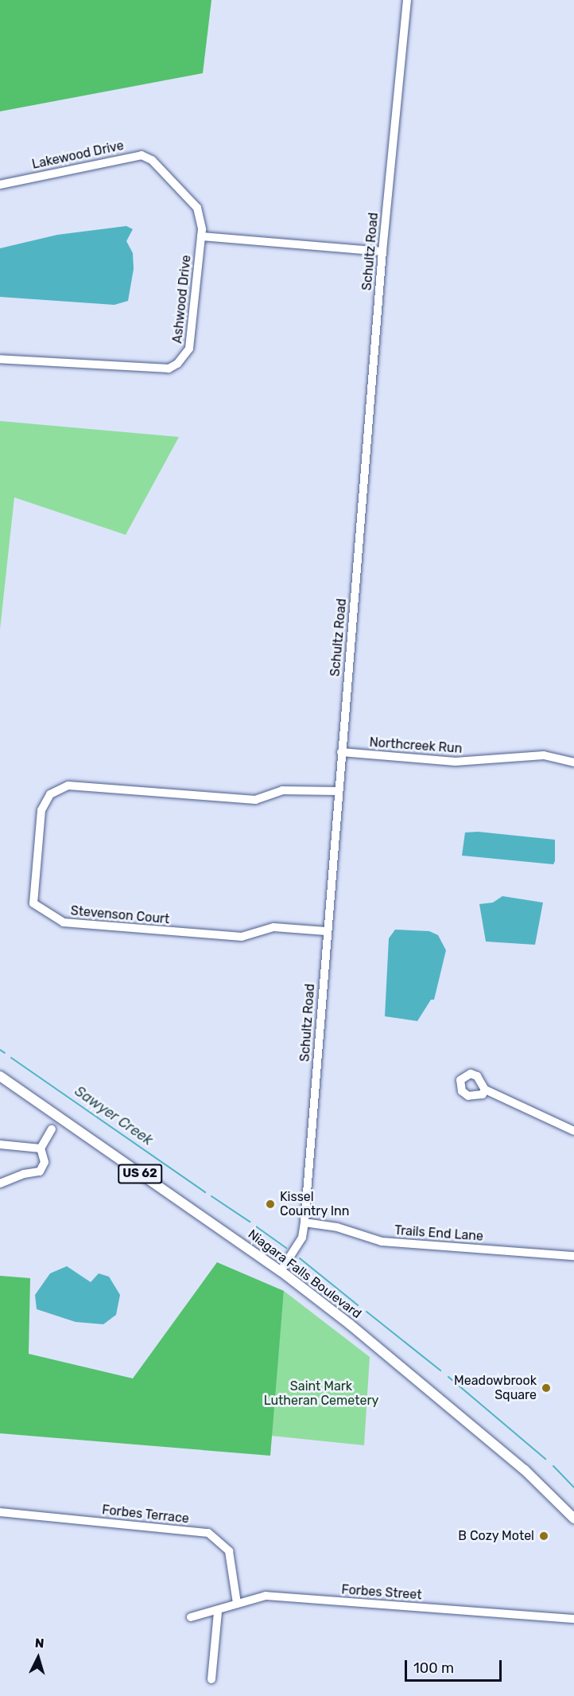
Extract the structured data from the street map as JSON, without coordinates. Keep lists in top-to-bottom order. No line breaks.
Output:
{"streets":{"main road":["US 62","Niagara Falls Boulevard"],"street":["Lakewood Drive","Schultz Road","Ashwood Drive","Northcreek Run","Stevenson Court","Trails End Lane","Forbes Terrace","Forbes Street"]},"crossings":[["Lakewood Drive","Ashwood Drive"],["Schultz Road","Northcreek Run"],["Schultz Road","Stevenson Court"],["Schultz Road","Trails End Lane"],["Schultz Road","Niagara Falls Boulevard"],["Forbes Terrace","Forbes Street"]],"water":["Sawyer Creek"],"parks":["Saint Mark Lutheran Cemetery"],"places":["Kissel Country Inn","Meadowbrook Square","B Cozy Motel"],"scale_bar":"100 m","north":"top"}
